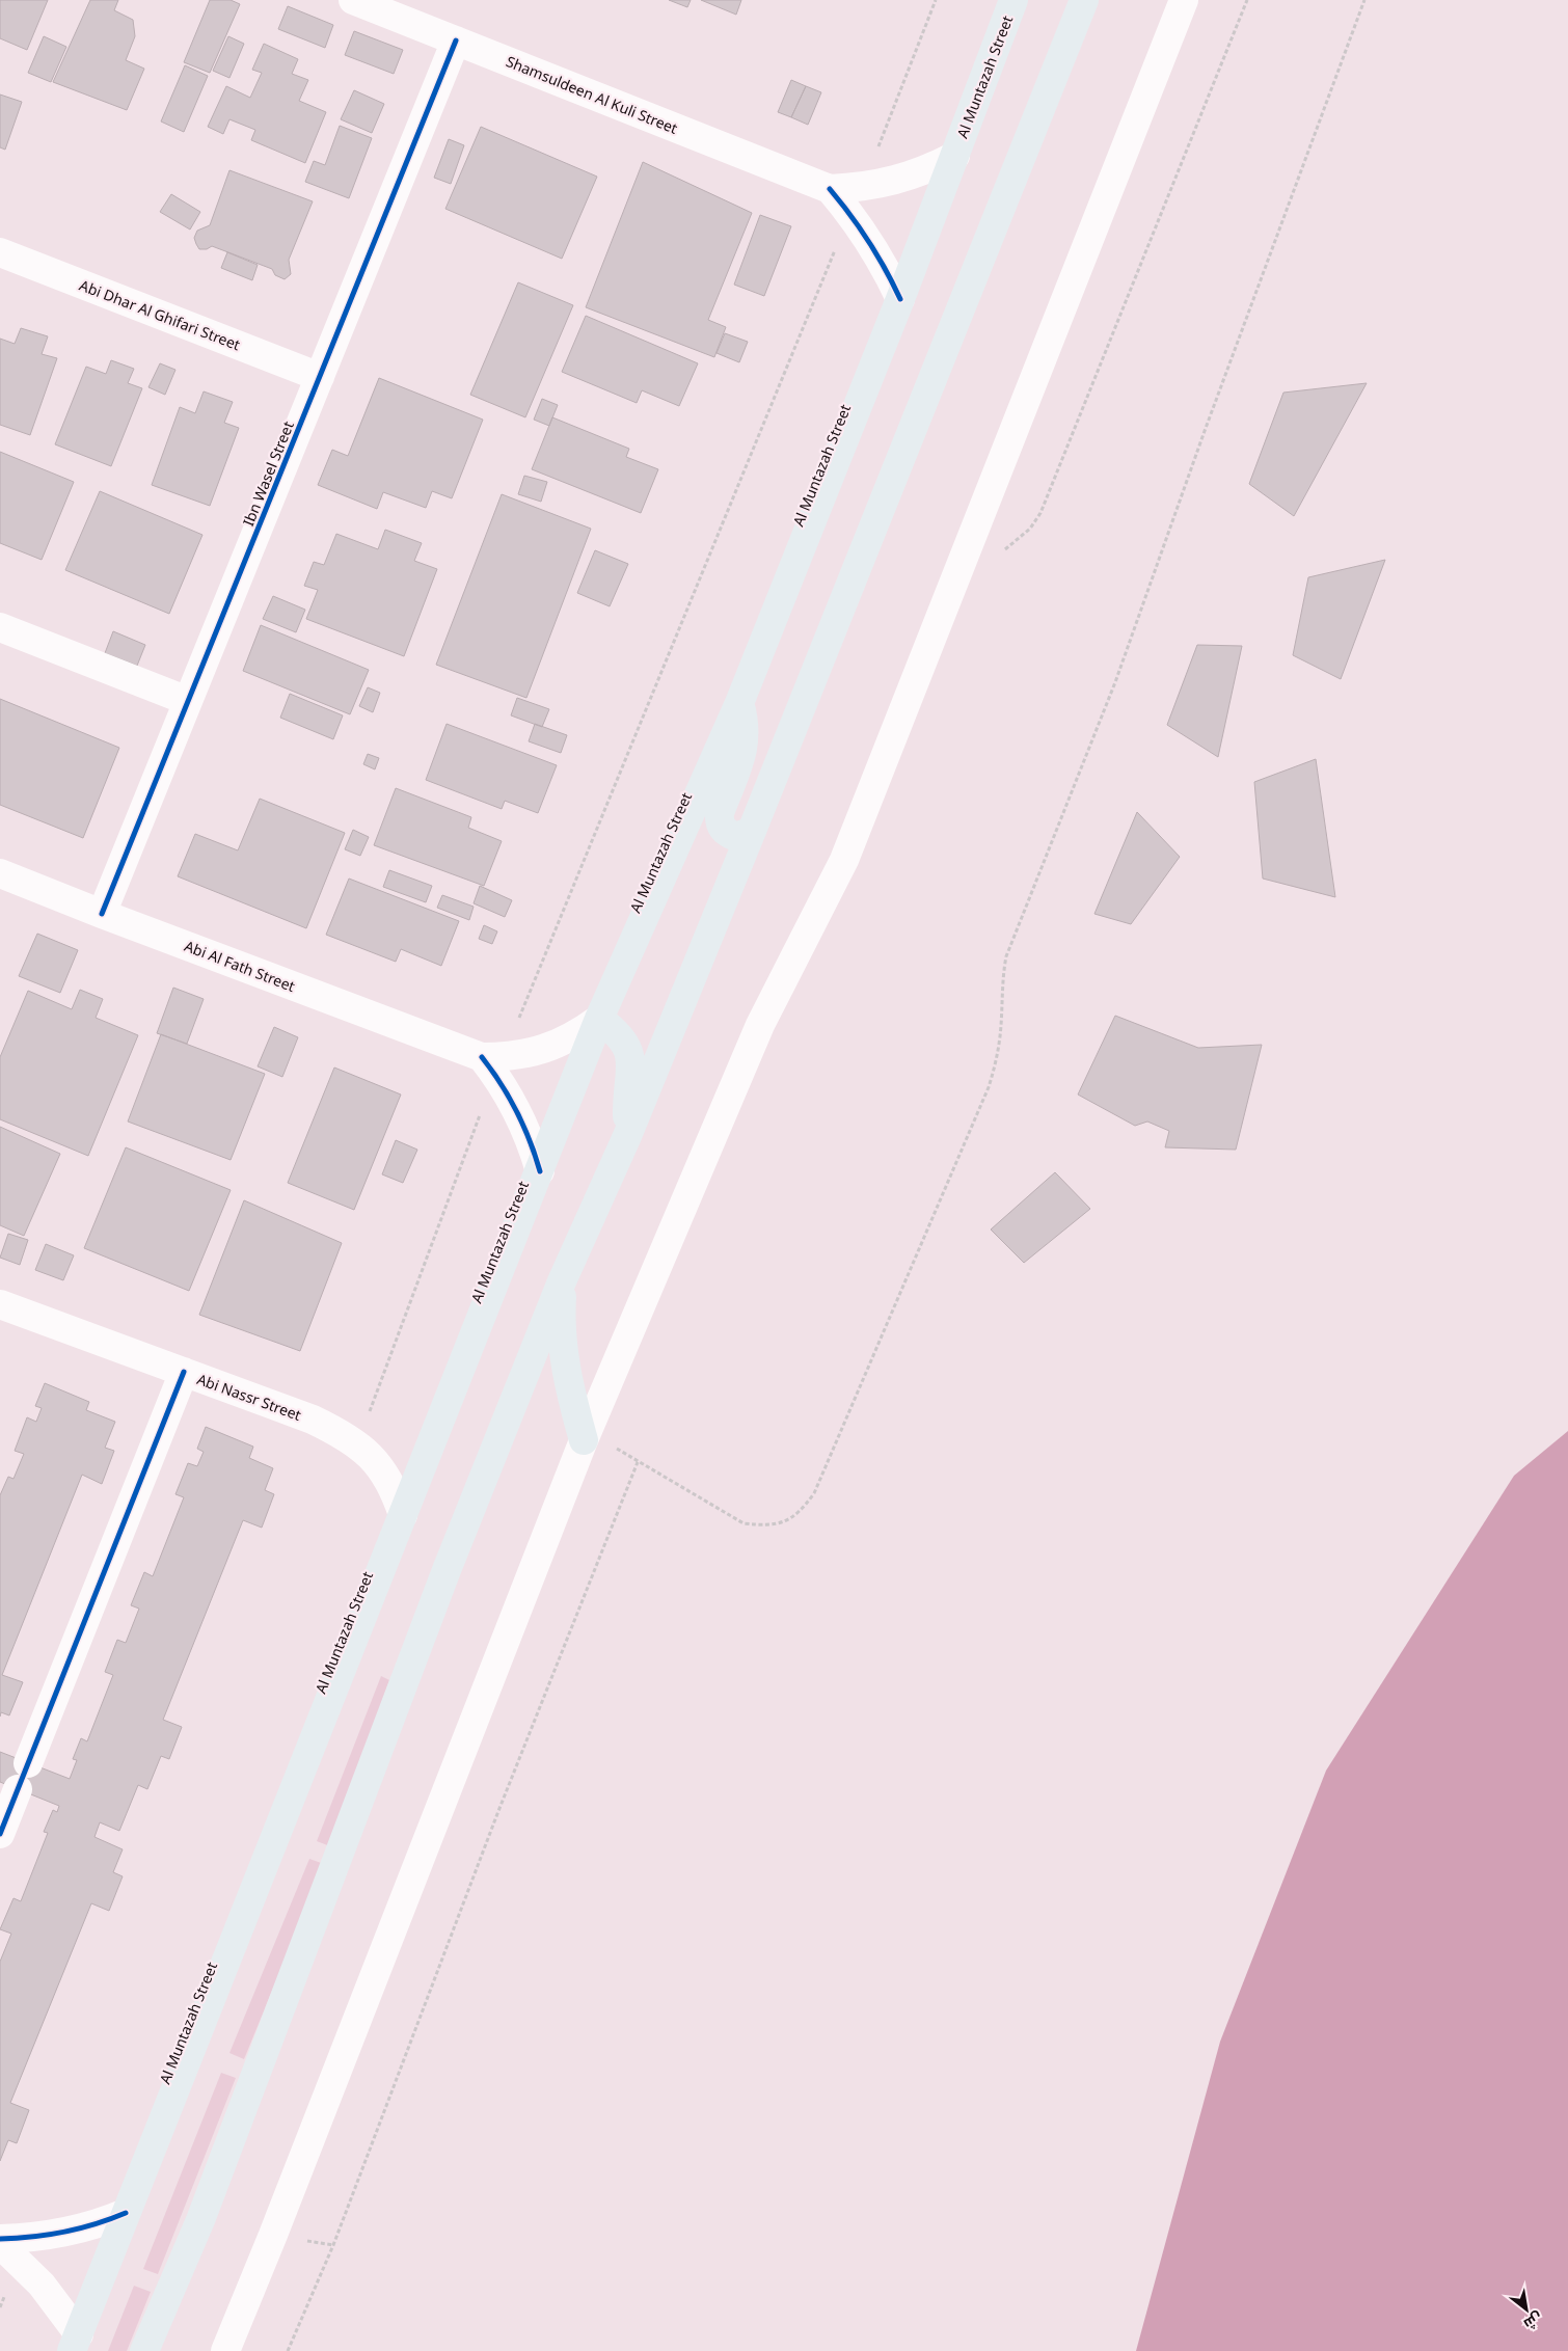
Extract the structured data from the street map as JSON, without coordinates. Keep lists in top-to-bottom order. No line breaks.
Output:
{"streets":{"main road":["Al Muntazah Street"],"street":["Shamsuldeen Al Kuli Street","Abi Dhar Al Ghifari Street","Ibn Wasel Street","Abi Al Fath Street","Abi Nassr Street"]},"crossings":[["Al Muntazah Street","Shamsuldeen Al Kuli Street"],["Al Muntazah Street","Abi Al Fath Street"],["Al Muntazah Street","Abi Nassr Street"],["Shamsuldeen Al Kuli Street","Ibn Wasel Street"],["Abi Dhar Al Ghifari Street","Ibn Wasel Street"],["Ibn Wasel Street","Abi Al Fath Street"]],"north":"bottom right"}
